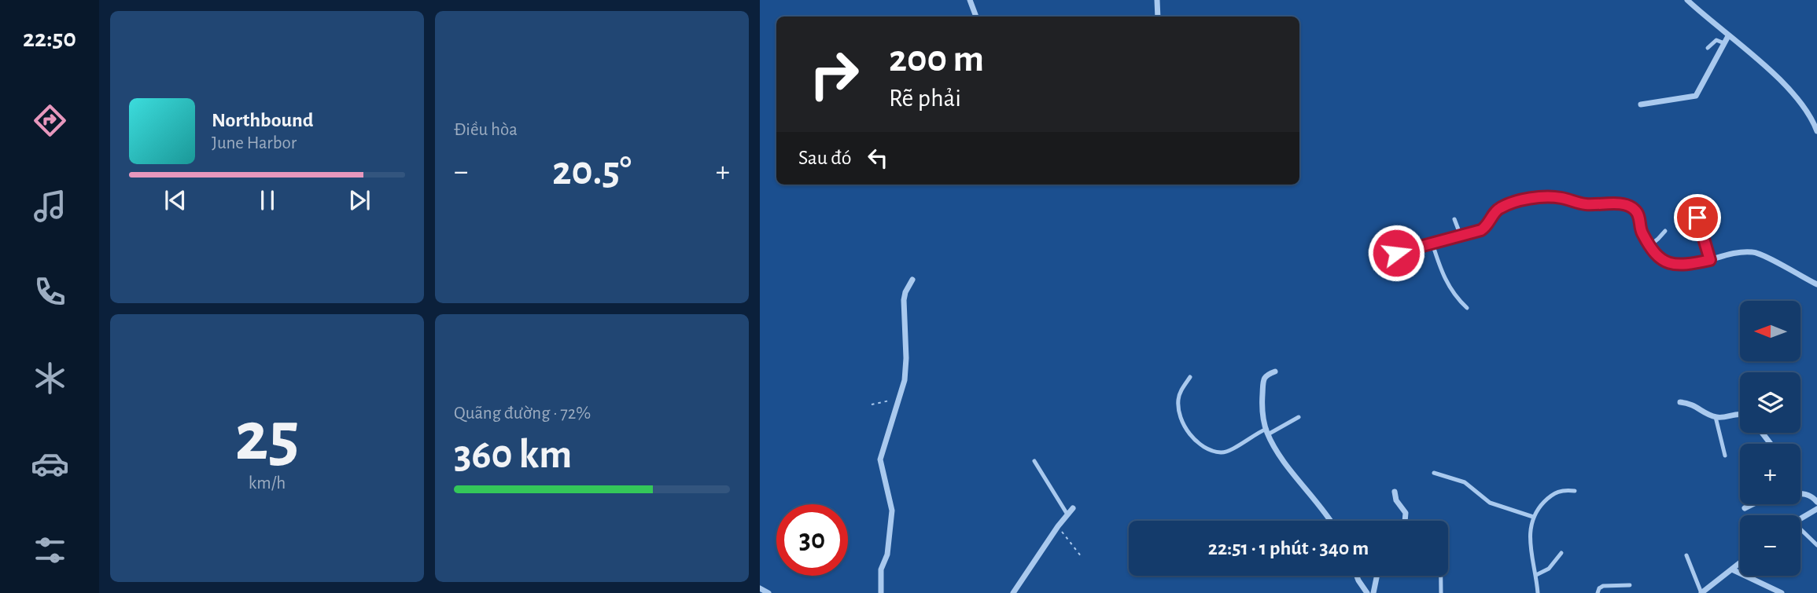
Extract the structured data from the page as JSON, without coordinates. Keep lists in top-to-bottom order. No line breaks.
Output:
{"north":"left","page":{"tabs":"22:50","tile":["Điều hòa",["25","km/h"],["Quãng đường · 72%","360 km"]],"turn":["200 m","Rẽ phải"],"song":["Northbound","June Harbor"],"then":"Sau đó","heat":["−","20.5°","+"],"map_buttons":["+","−"],"limit":"30","trip":"22:51 · 1 phút · 340 m"}}
